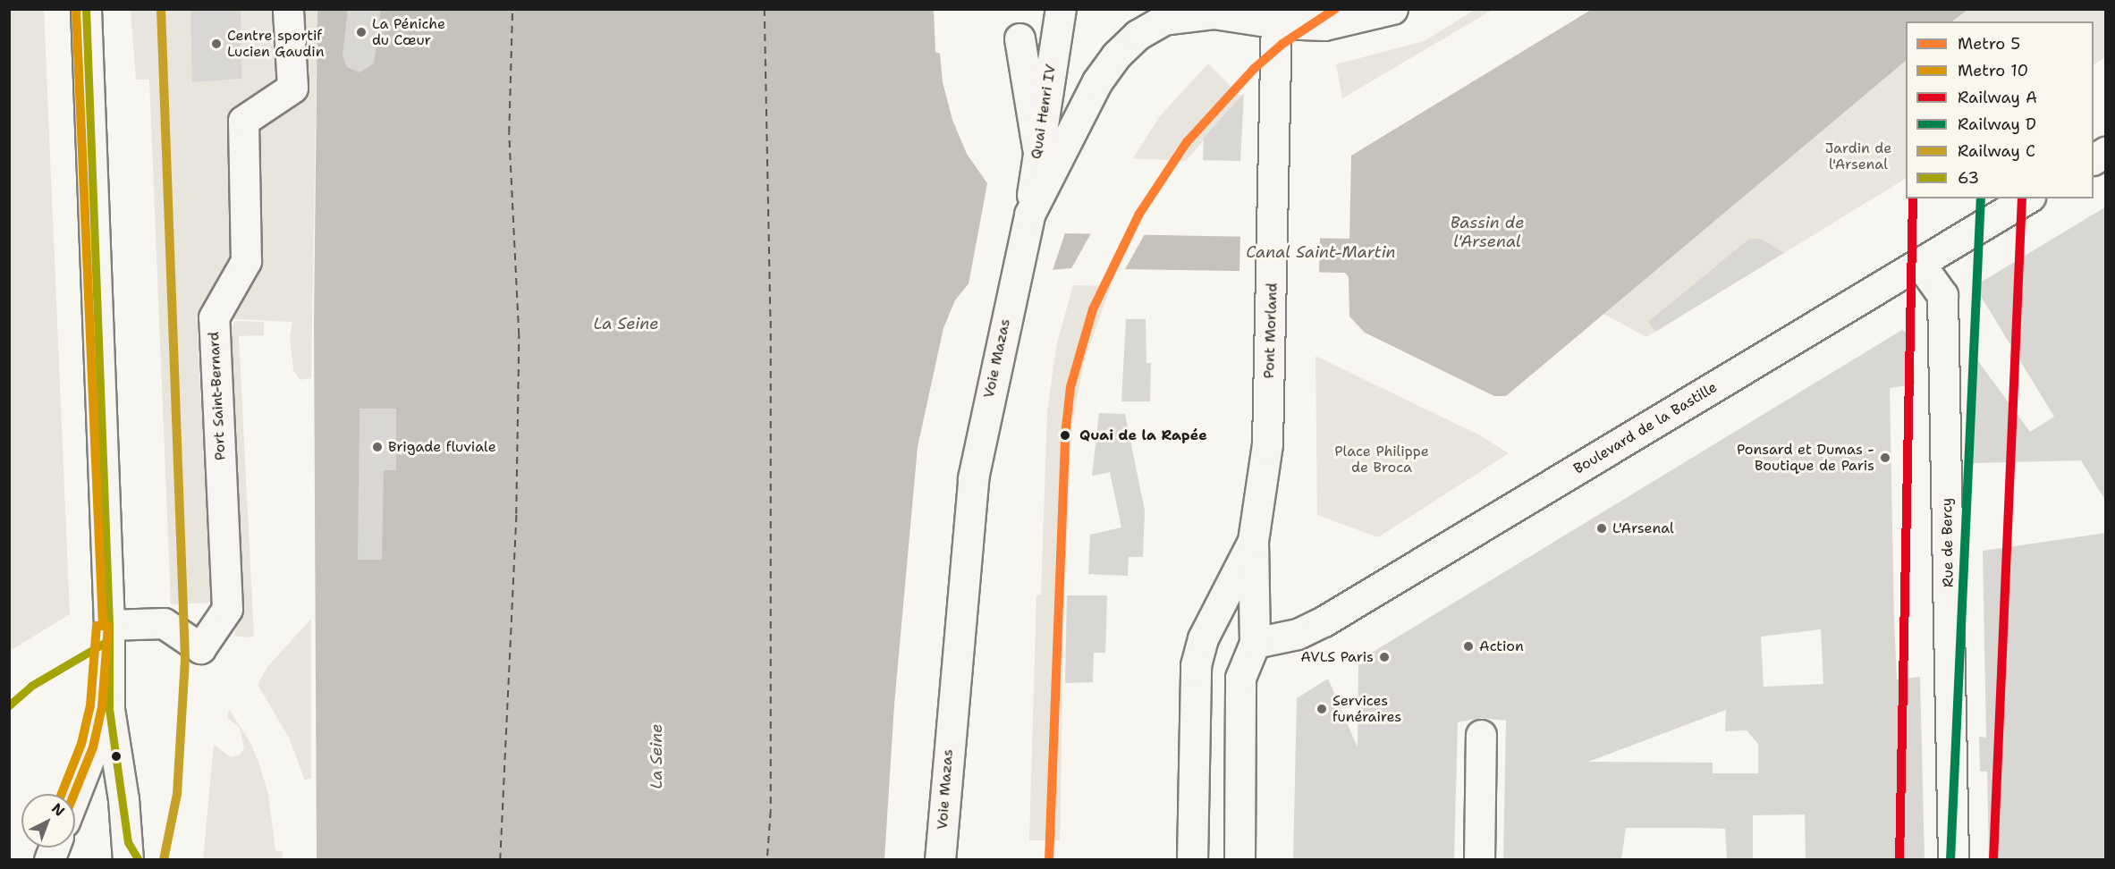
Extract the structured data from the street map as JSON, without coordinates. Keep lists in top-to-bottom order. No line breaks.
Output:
{"streets":{"main road":["Quai Henri IV","Pont Morland","Voie Mazas","Port Saint-Bernard","Boulevard de la Bastille","Rue de Bercy"]},"crossings":[["Quai Henri IV","Voie Mazas"],["Pont Morland","Voie Mazas"],["Boulevard de la Bastille","Rue de Bercy"]],"water":["Bassin de l'Arsenal","Canal Saint-Martin","La Seine"],"parks":["Jardin de l'Arsenal","Place Philippe de Broca"],"places":["La Péniche du Cœur","Centre sportif Lucien Gaudin","Quai de la Rapée","Brigade fluviale","Ponsard et Dumas - Boutique de Paris","L'Arsenal","Action","AVLS Paris","Services funéraires"],"lines":["metro line 5","metro line 10","rail line C","transit line 63","rail line A","rail line D"],"legend":["Metro 5","Metro 10","Railway A","Railway D","Railway C","63"],"north":"top right"}
